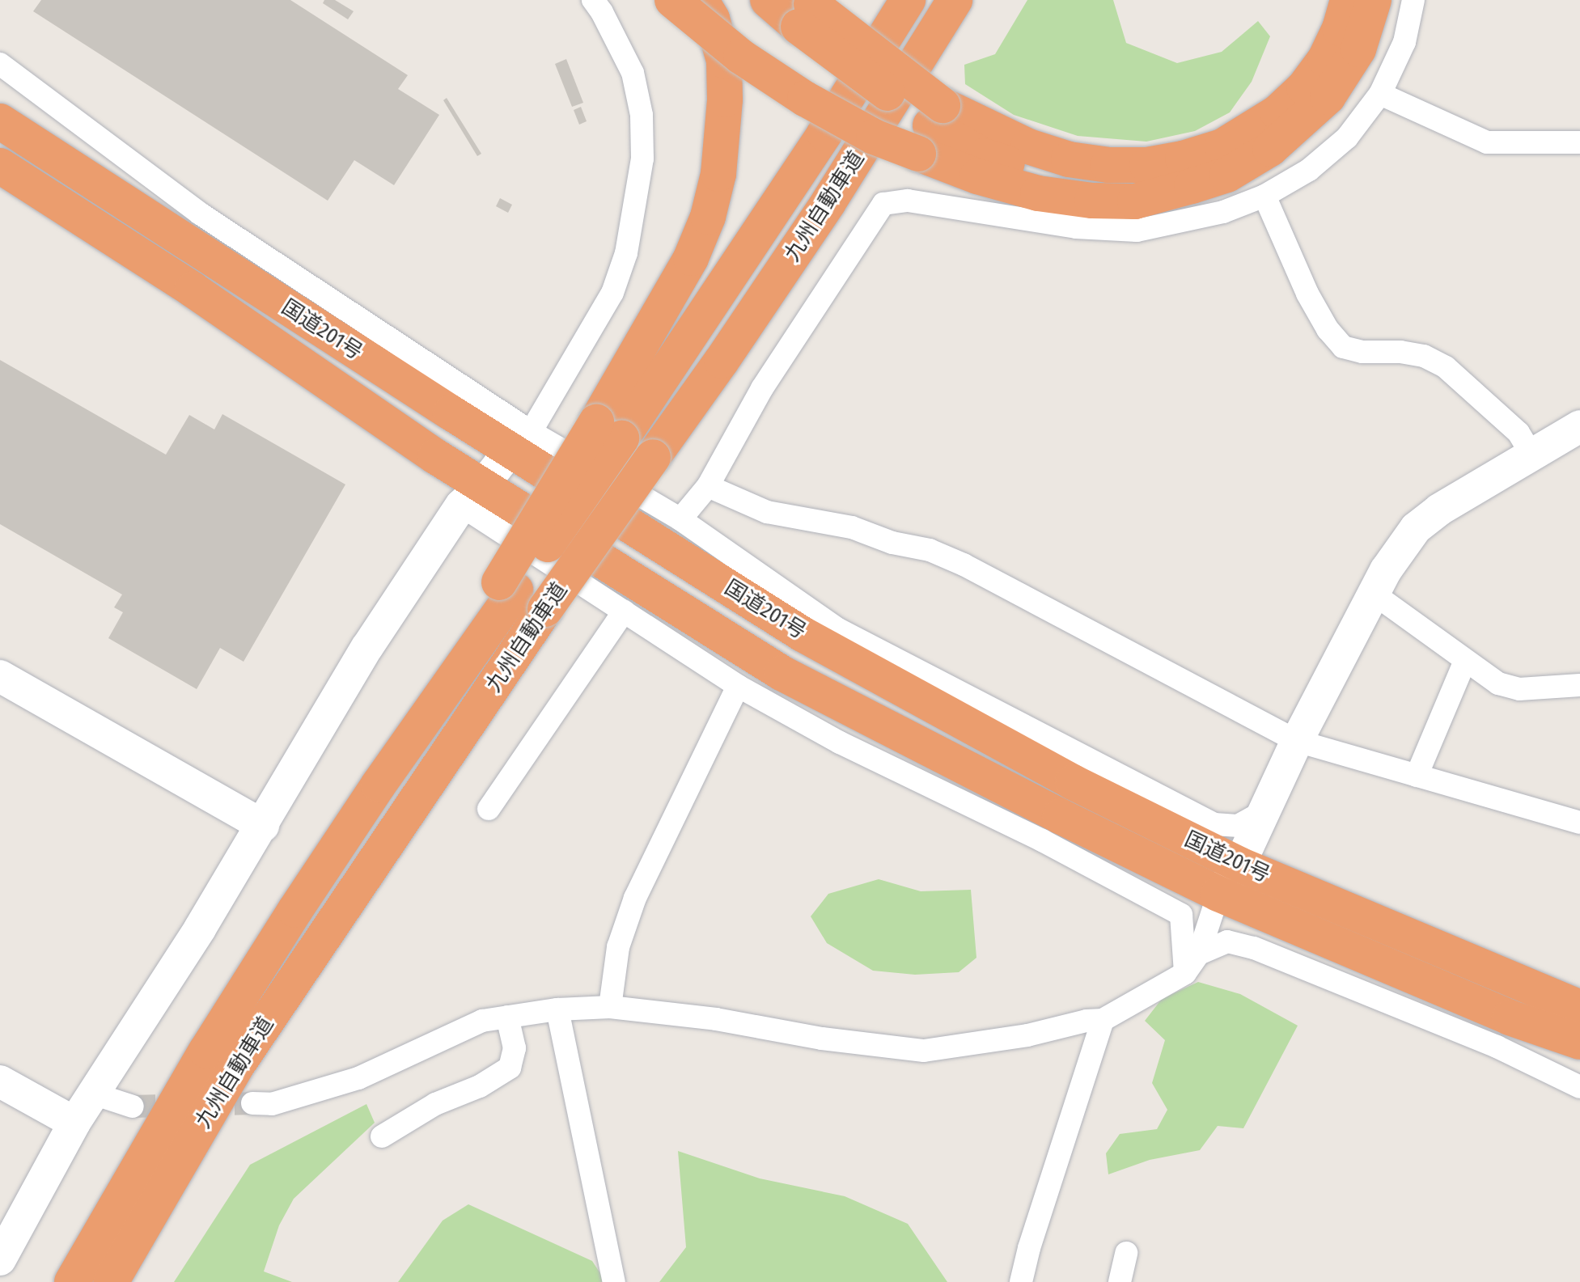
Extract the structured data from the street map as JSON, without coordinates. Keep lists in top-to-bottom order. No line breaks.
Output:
{"streets":{"highway":["九州自動車道","国道201号"]}}
